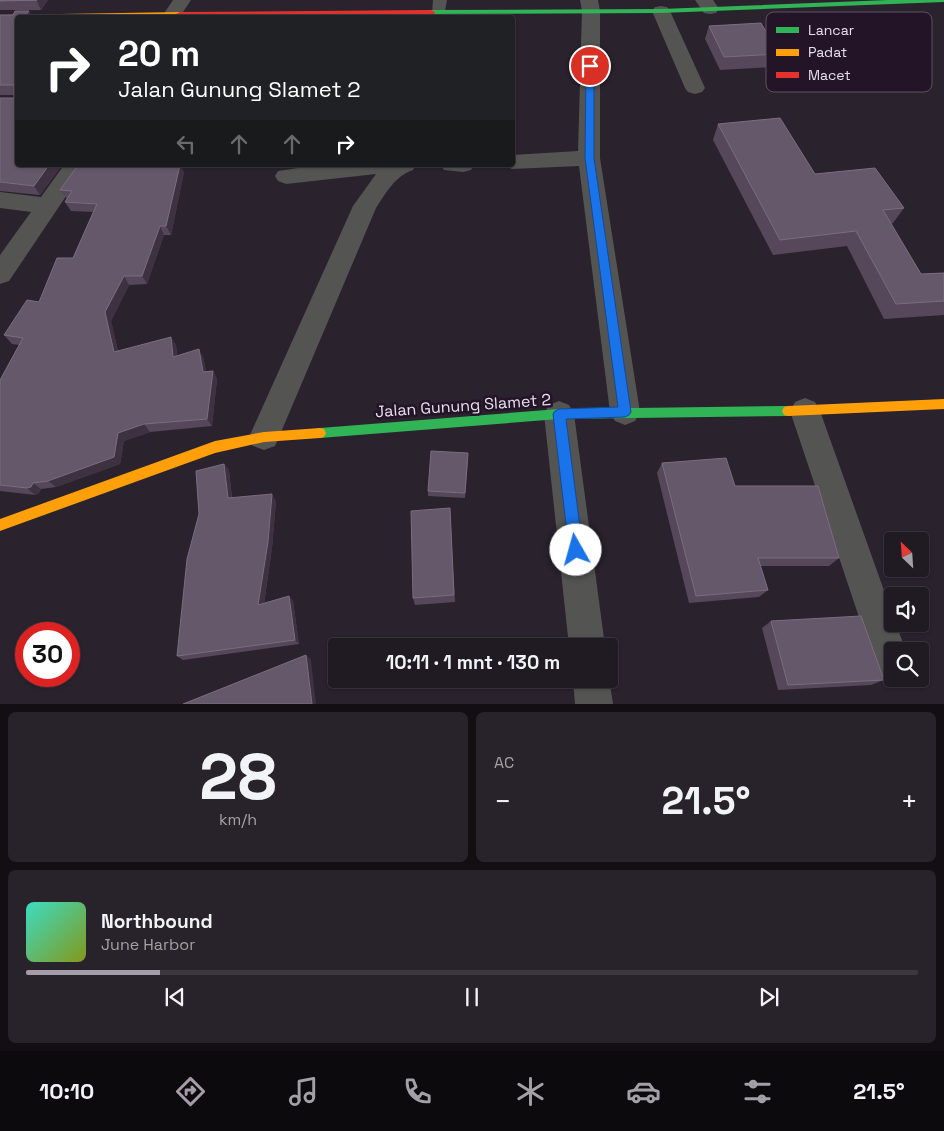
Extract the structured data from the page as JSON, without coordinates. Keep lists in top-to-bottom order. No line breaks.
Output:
{"streets":{"street":["Jalan Gunung Slamet 2"]},"legend":["Lancar","Padat","Macet"],"north":"top left","page":{"turn":["20 m","Jalan Gunung Slamet 2"],"limit":"30","trip":"10:11 · 1 mnt · 130 m","tile":[["28","km/h"],"AC"],"heat":["−","21.5°","+"],"song":["Northbound","June Harbor"],"tabs":["10:10","21.5°"]}}
